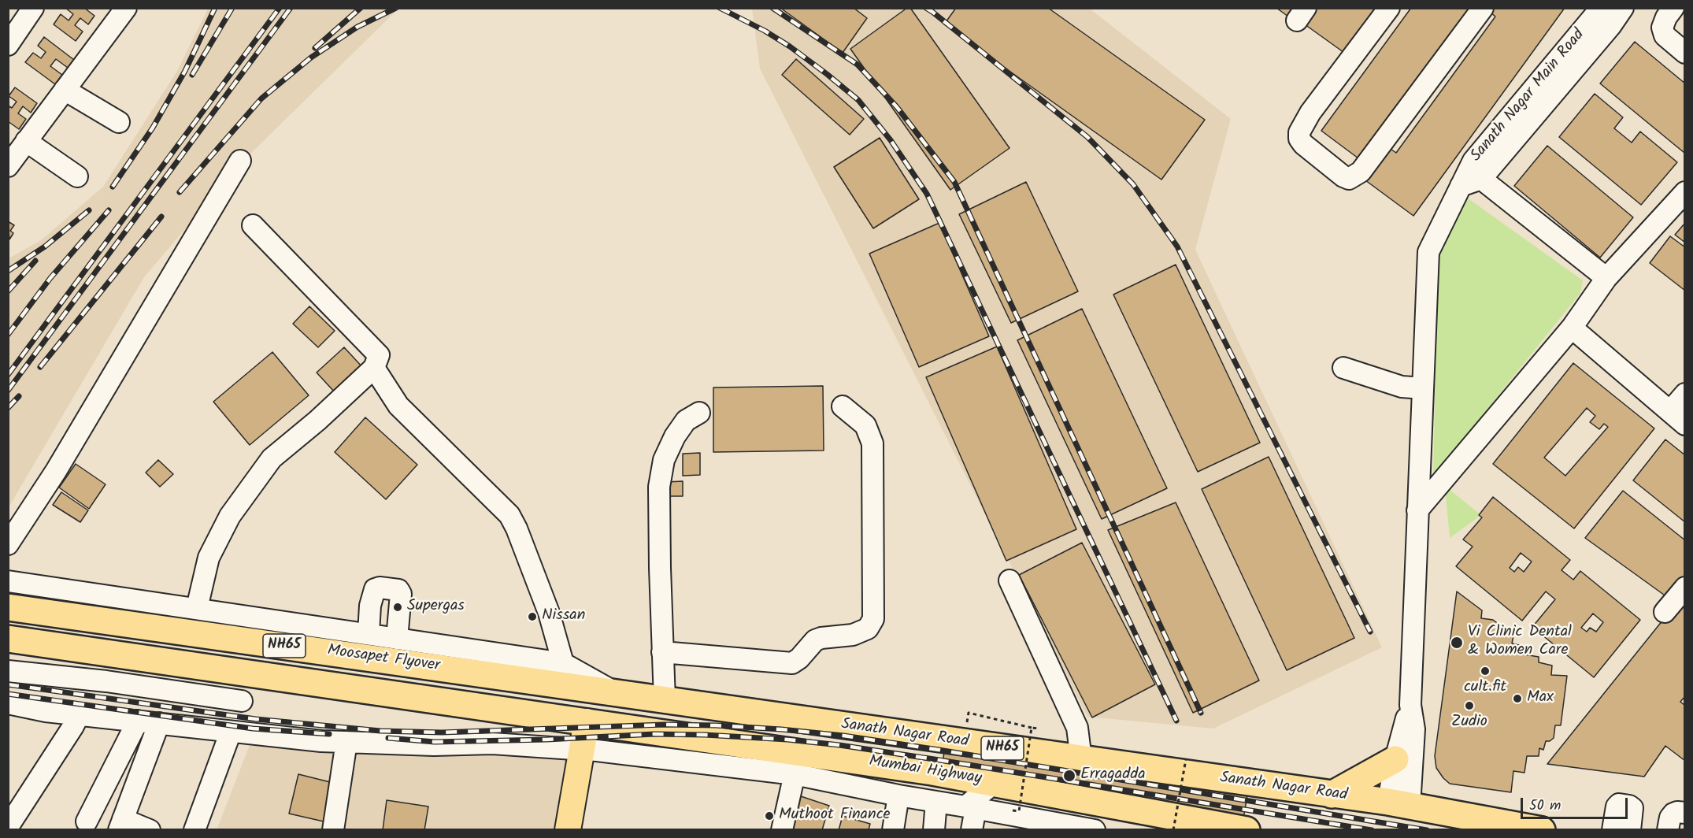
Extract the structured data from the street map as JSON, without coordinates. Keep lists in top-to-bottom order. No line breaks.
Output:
{"streets":{"highway":["NH65","Moosapet Flyover","Sanath Nagar Road","Mumbai Highway"],"street":["Sanath Nagar Main Road"]},"crossings":[["NH65","Sanath Nagar Road"],["NH65","Mumbai Highway"],["Moosapet Flyover","Sanath Nagar Road"]],"places":["Supergas","Nissan","Vi Clinic Dental & Women Care","cult.fit","Max","Zudio","Erragadda","Muthoot Finance"],"scale_bar":"50 m"}
